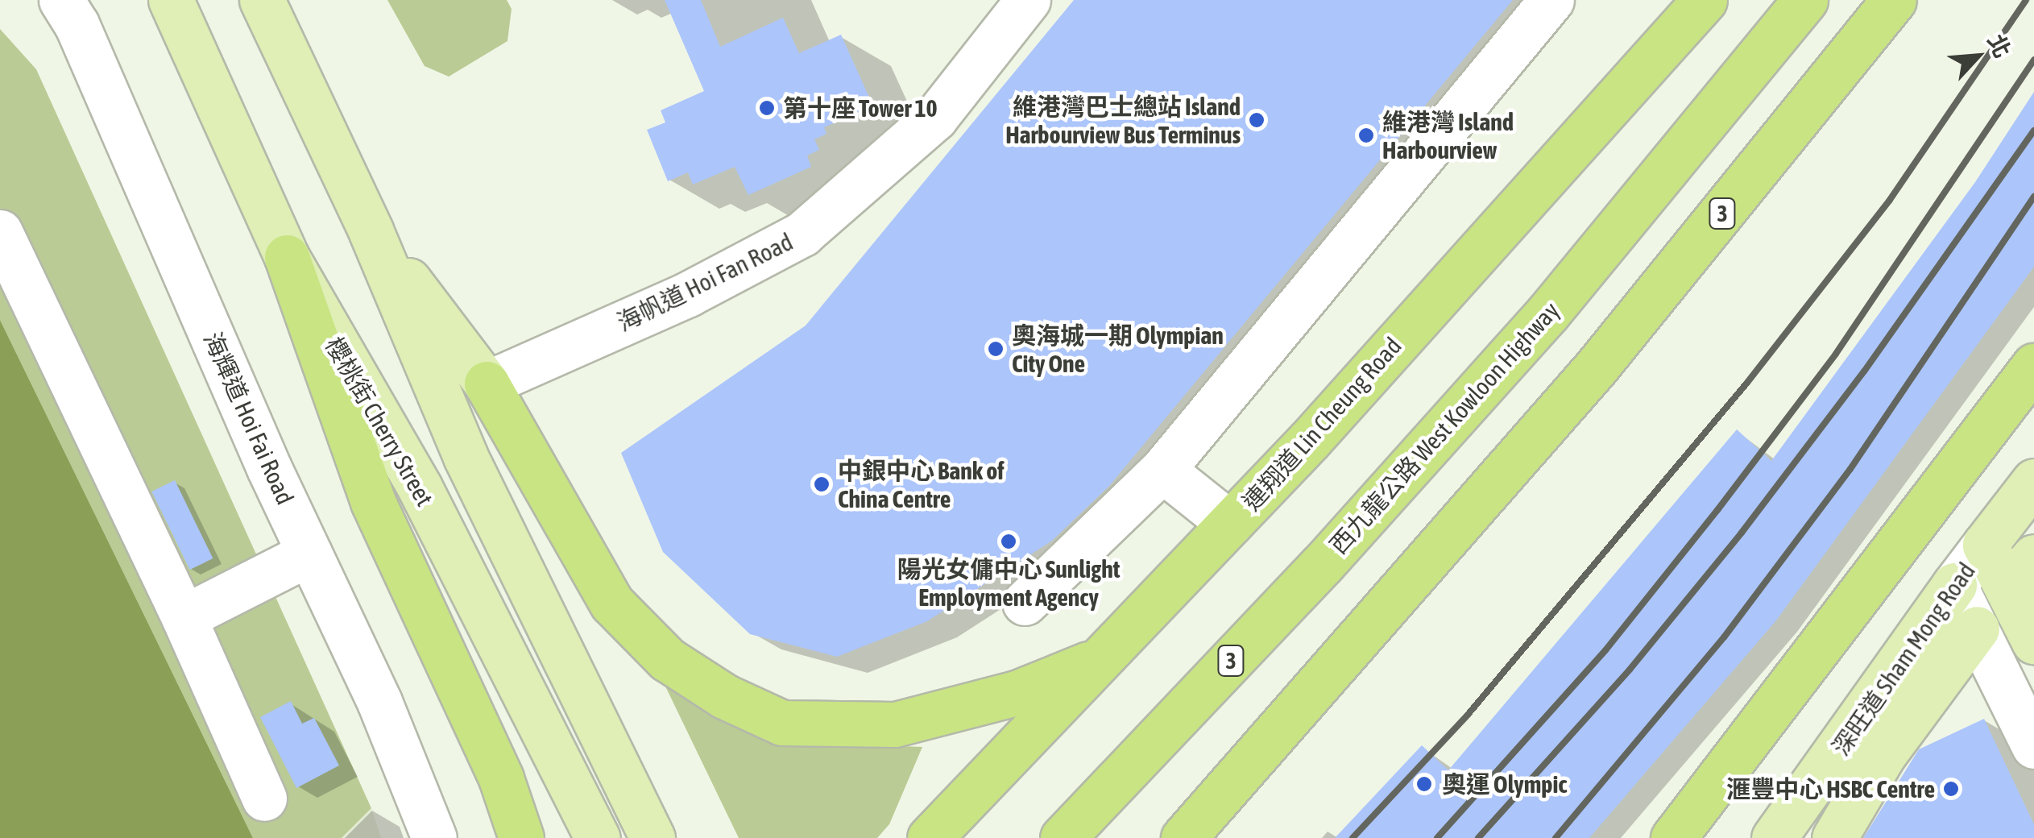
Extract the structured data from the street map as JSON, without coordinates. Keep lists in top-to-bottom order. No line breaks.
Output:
{"streets":{"highway":["3","連翔道 Lin Cheung Road","西九龍公路 West Kowloon Highway"],"main road":["櫻桃街 Cherry Street","深旺道 Sham Mong Road"],"street":["海帆道 Hoi Fan Road","海輝道 Hoi Fai Road"]},"places":["第十座 Tower 10","維港灣巴士總站 Island Harbourview Bus Terminus","維港灣 Island Harbourview","奧海城一期 Olympian City One","中銀中心 Bank of China Centre","陽光女傭中心 Sunlight Employment Agency","奧運 Olympic","滙豐中心 HSBC Centre"],"north":"top right"}
